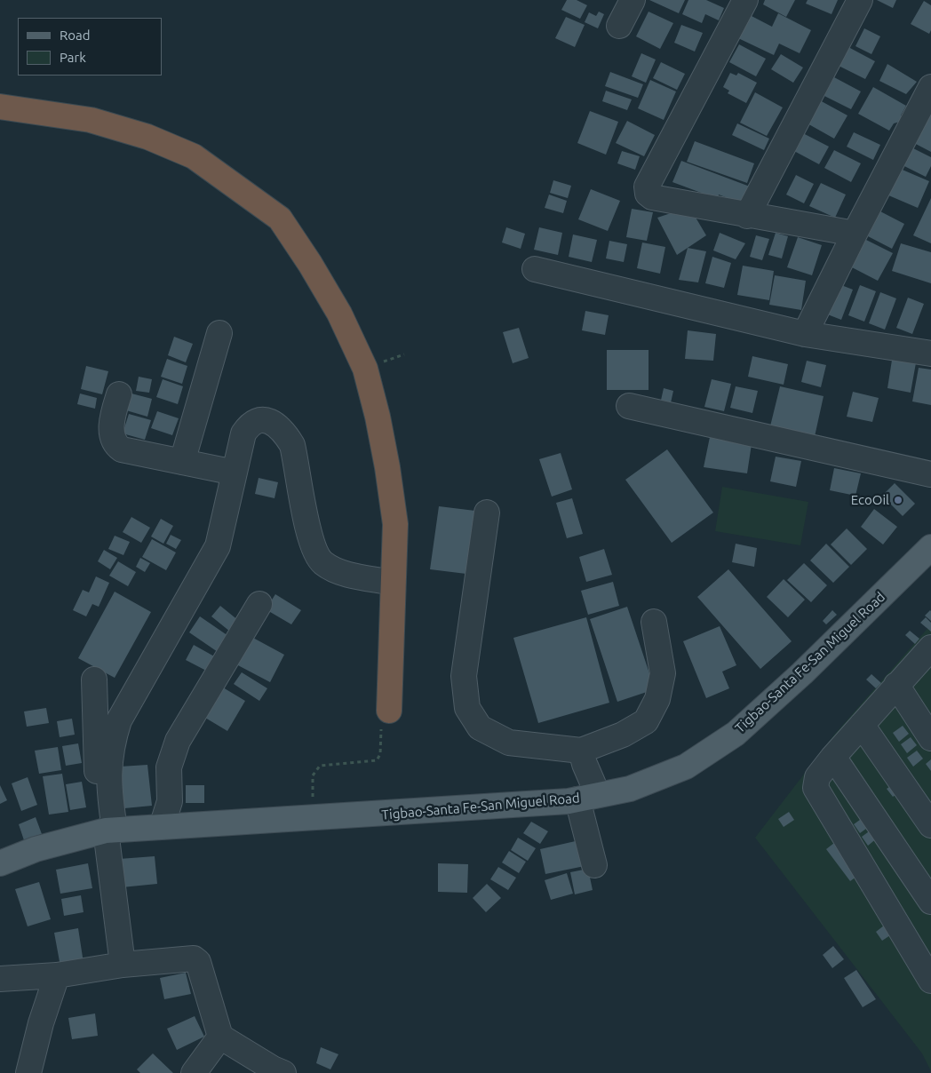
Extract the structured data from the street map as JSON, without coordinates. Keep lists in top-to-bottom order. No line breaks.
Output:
{"streets":{"main road":["Tigbao-Santa Fe-San Miguel Road"]},"places":["EcoOil"],"legend":["Road","Park"]}
